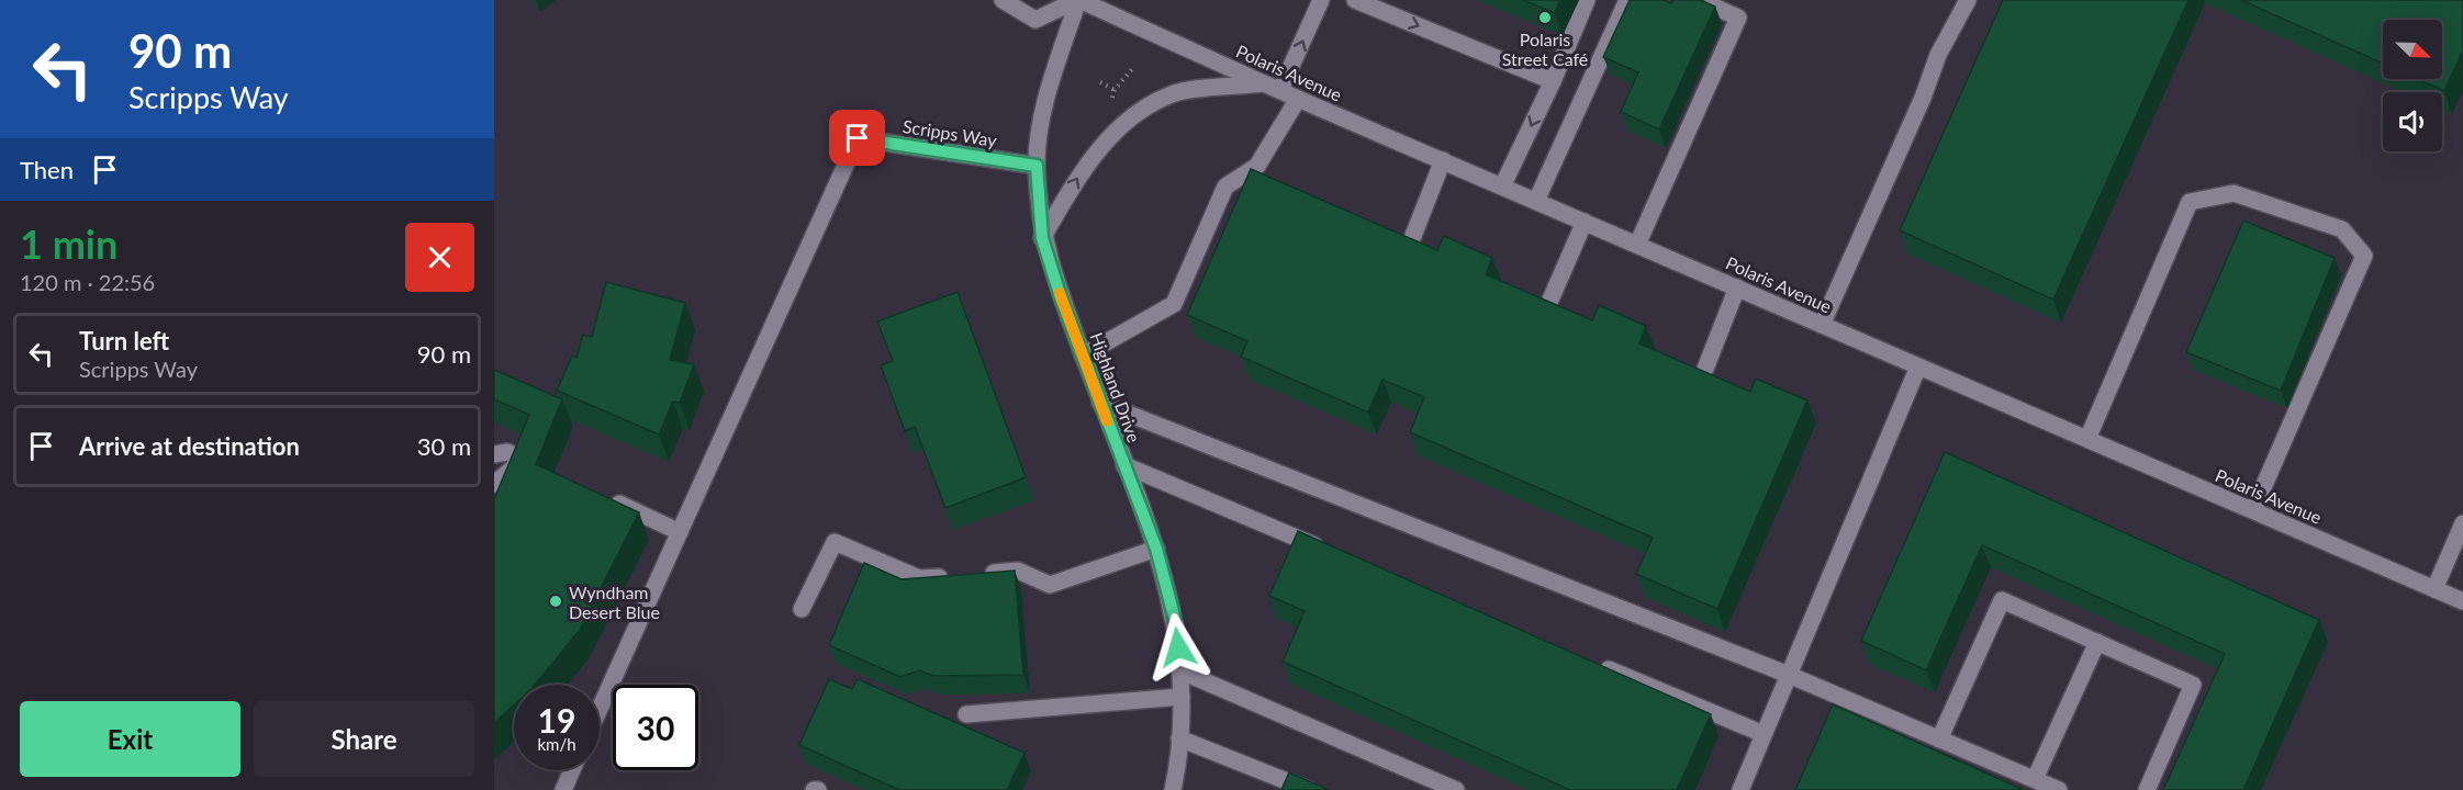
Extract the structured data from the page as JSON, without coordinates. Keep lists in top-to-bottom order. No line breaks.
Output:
{"streets":{"street":["Polaris Avenue","Scripps Way","Highland Drive"]},"crossings":[["Polaris Avenue","Highland Drive"],["Scripps Way","Highland Drive"]],"places":["Polaris Street Café","Wyndham Desert Blue"],"north":"bottom right","page":{"turn":["90 m","Scripps Way"],"then":"Then","heading":["1 min","120 m · 22:56"],"list":[{"name":"Turn left","note":"Scripps Way","value":"90 m"},{"name":"Arrive at destination","value":"30 m"}],"speed":"19 km/h","limit":"30","buttons":["Exit","Share"]}}
